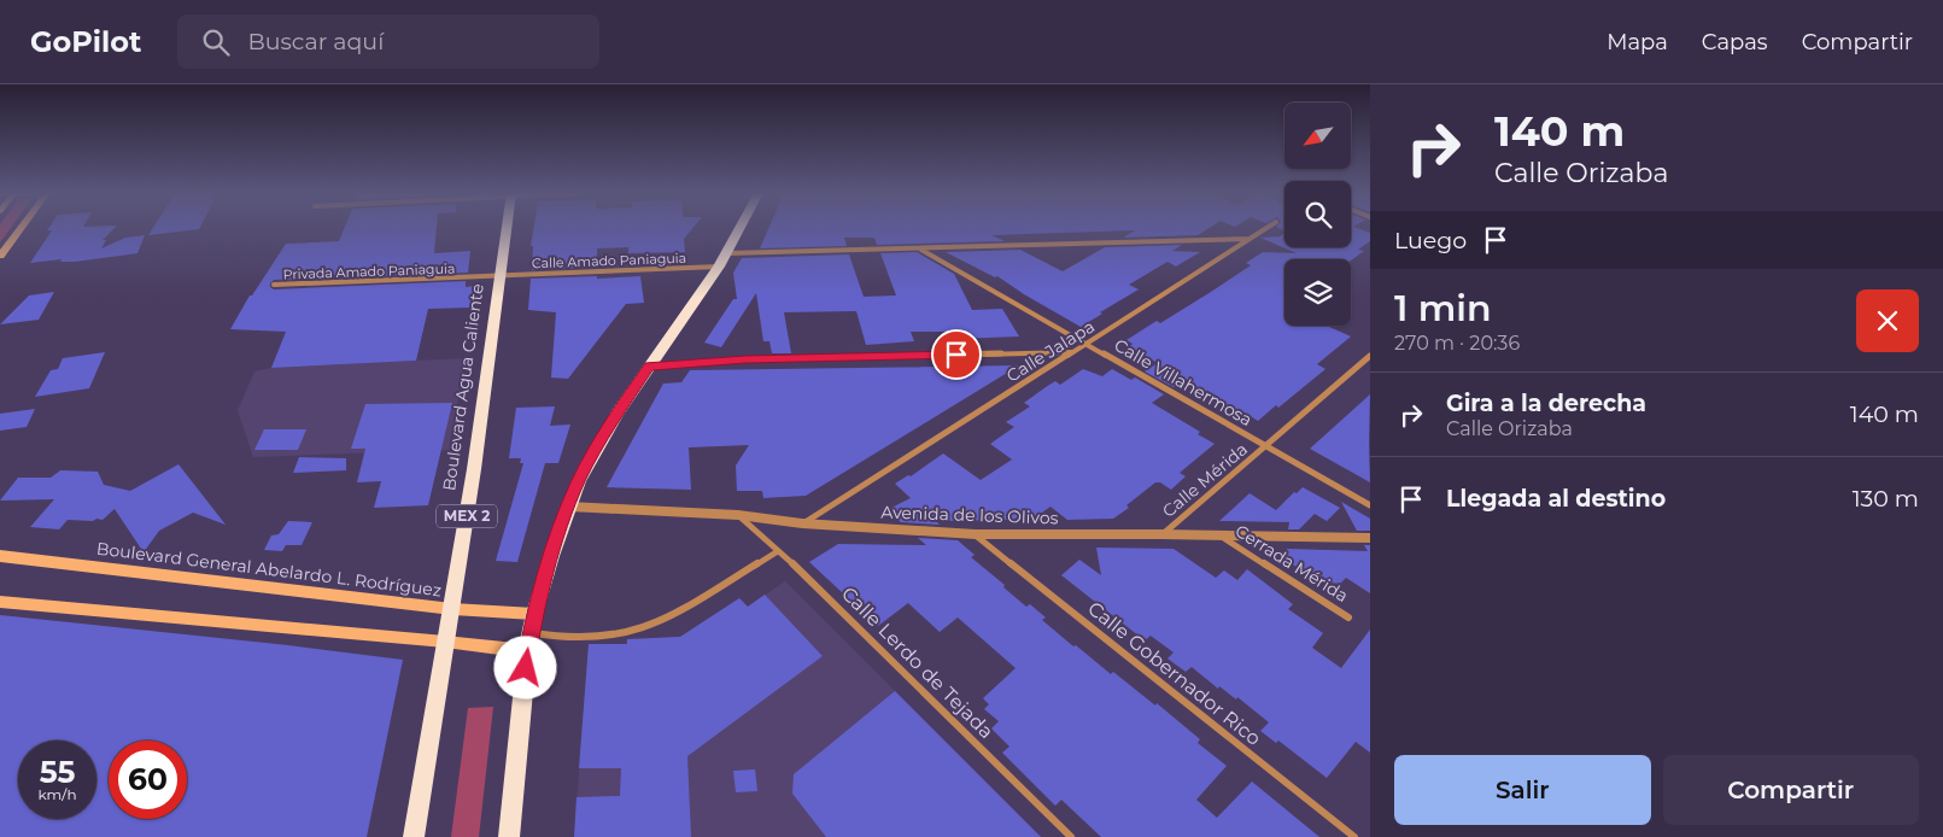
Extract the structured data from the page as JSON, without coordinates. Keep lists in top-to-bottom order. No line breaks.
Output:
{"streets":{"main road":["Boulevard Agua Caliente","MEX 2","Boulevard General Abelardo L. Rodríguez"],"street":["Calle Amado Paniaguia","Privada Amado Paniaguia","Calle Jalapa","Calle Villahermosa","Calle Mérida","Avenida de los Olivos","Cerrada Mérida","Calle Lerdo de Tejada","Calle Gobernador Rico"]},"crossings":[["Calle Amado Paniaguia","Privada Amado Paniaguia"],["Calle Amado Paniaguia","Boulevard Agua Caliente"],["Privada Amado Paniaguia","Boulevard Agua Caliente"],["Calle Jalapa","Calle Villahermosa"],["Calle Jalapa","Avenida de los Olivos"],["Calle Villahermosa","Calle Mérida"],["Boulevard Agua Caliente","Boulevard General Abelardo L. Rodríguez"],["Calle Mérida","Avenida de los Olivos"],["Avenida de los Olivos","Cerrada Mérida"],["Avenida de los Olivos","Calle Lerdo de Tejada"],["Avenida de los Olivos","Calle Gobernador Rico"]],"north":"bottom left","page":{"header":"GoPilot","search":"Buscar aquí","nav":["Mapa","Capas","Compartir"],"turn":["140 m","Calle Orizaba"],"then":"Luego","heading":["1 min","270 m · 20:36"],"list":[{"name":"Gira a la derecha","note":"Calle Orizaba","value":"140 m"},{"name":"Llegada al destino","value":"130 m"}],"speed":"55 km/h","limit":"60","buttons":["Salir","Compartir"]}}
